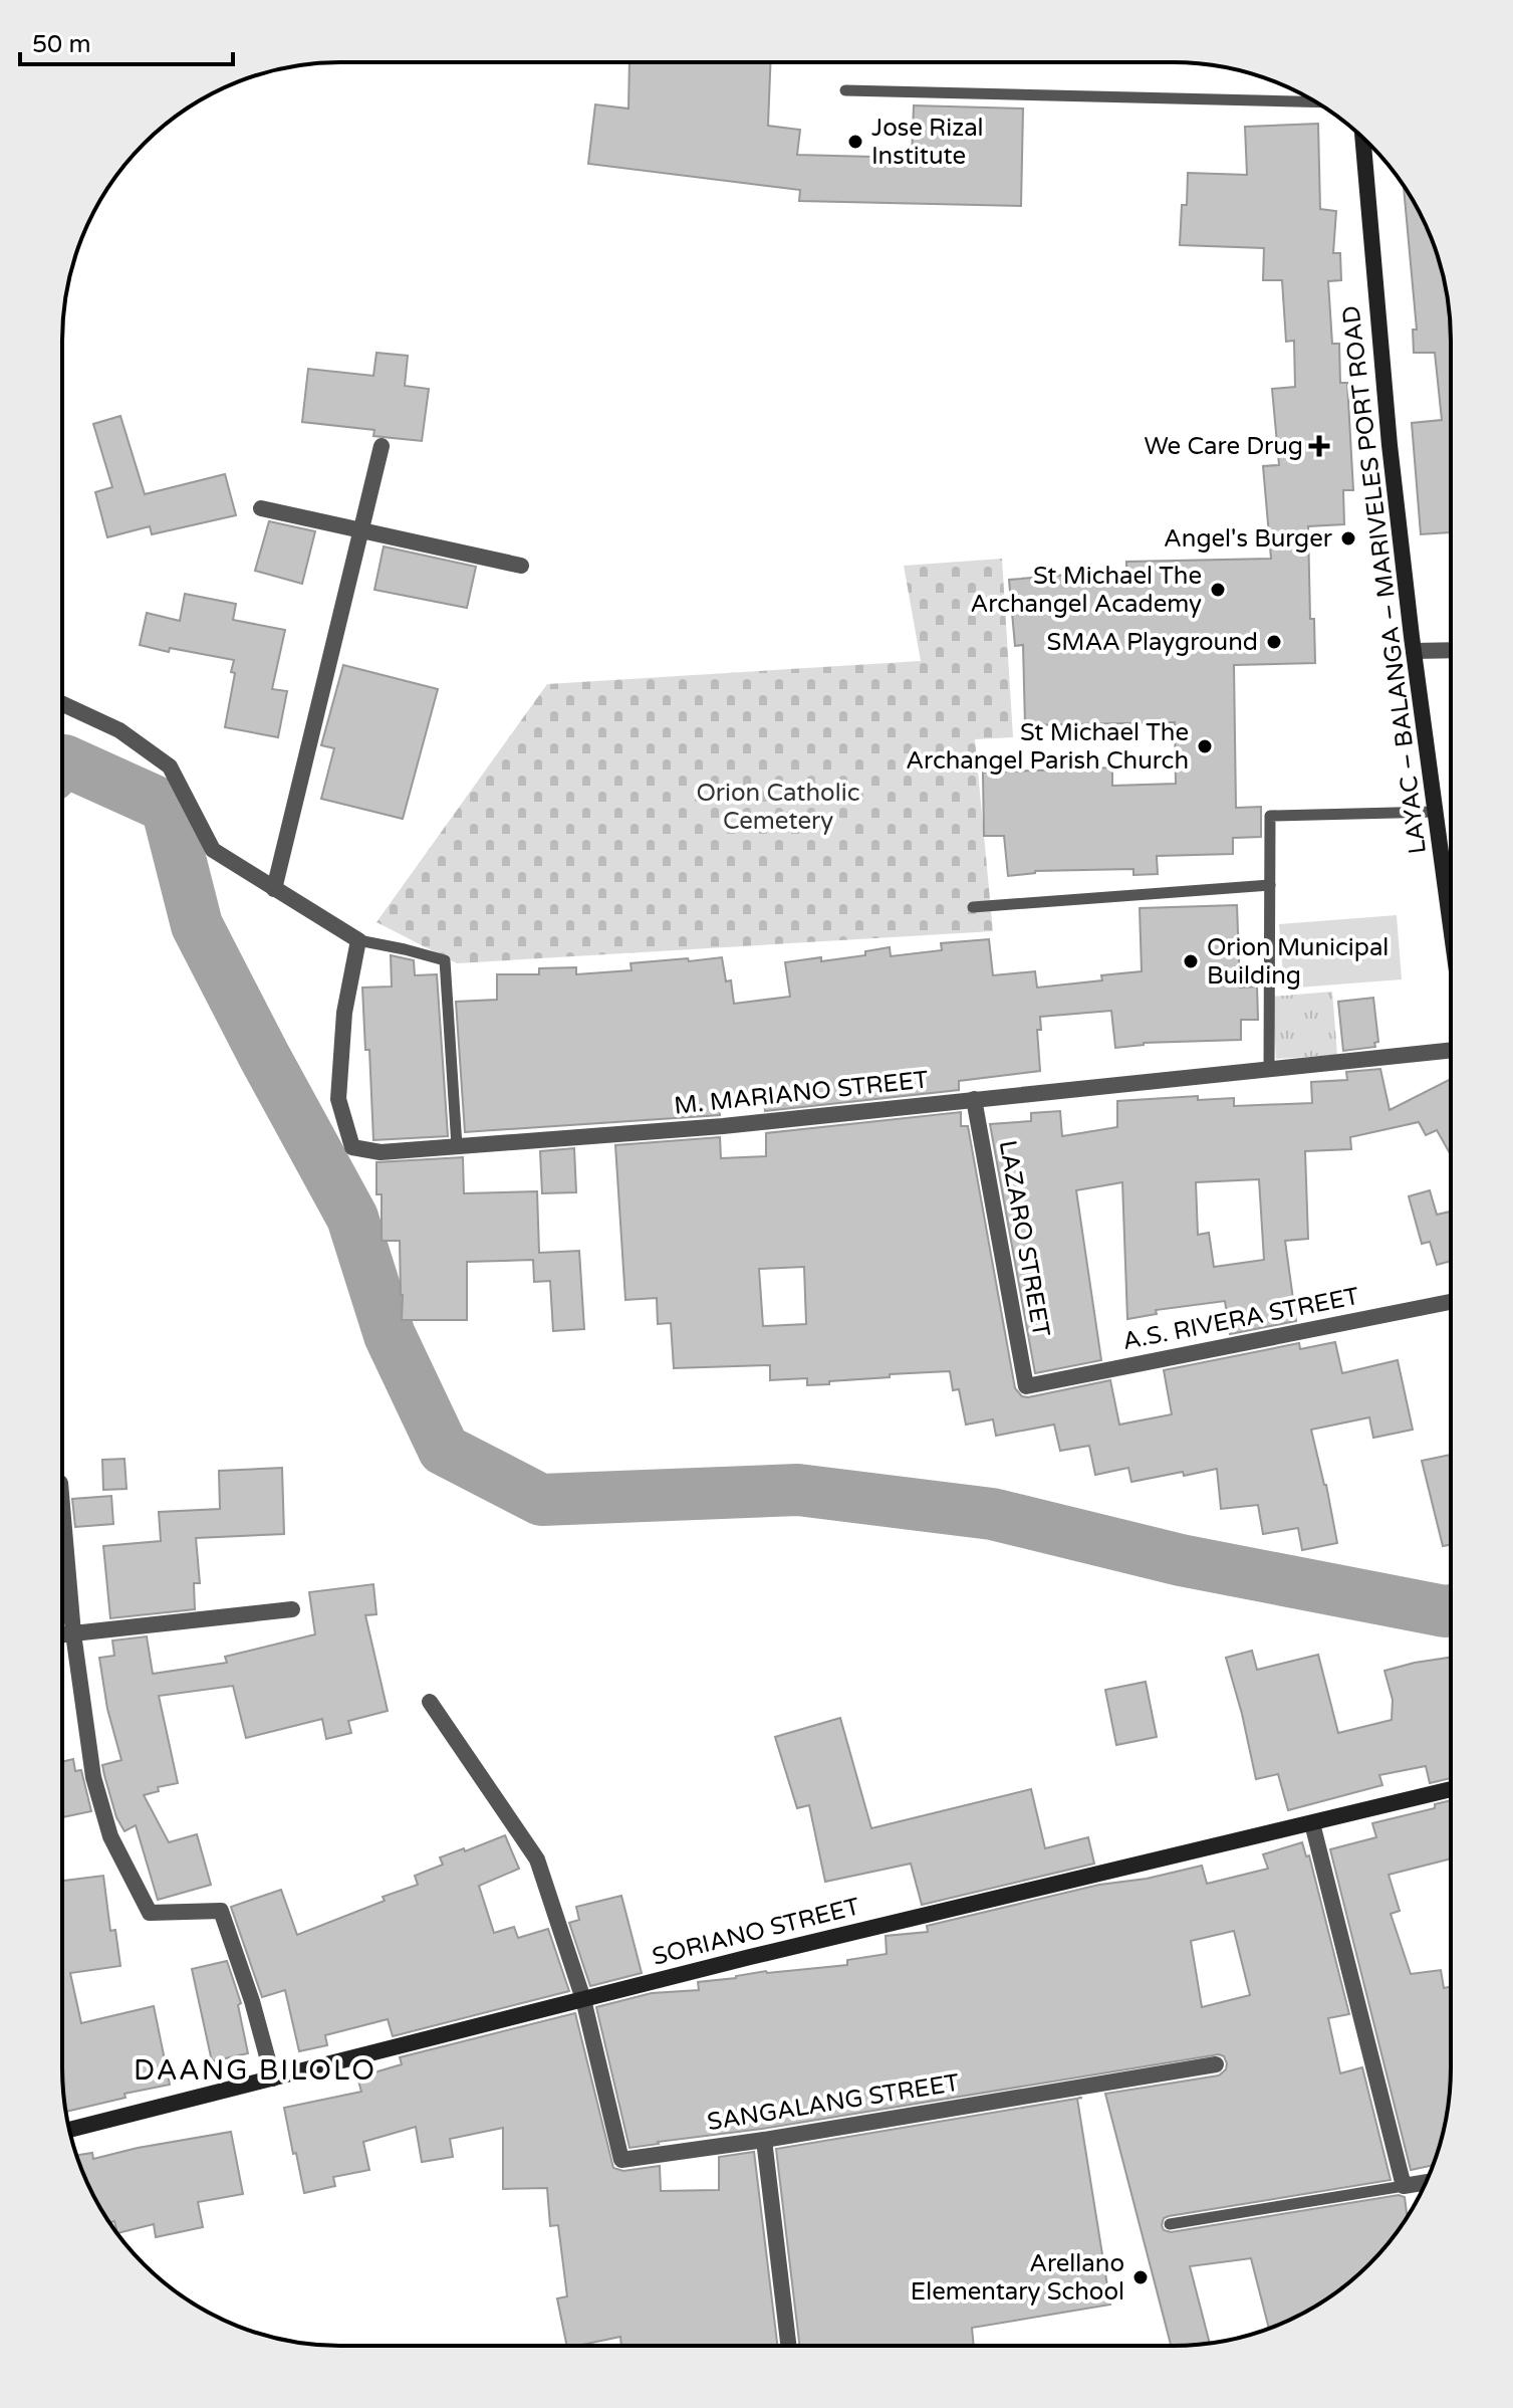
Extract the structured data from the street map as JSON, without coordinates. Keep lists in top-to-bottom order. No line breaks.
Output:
{"streets":{"main road":["LAYAC – BALANGA – MARIVELES PORT ROAD","SORIANO STREET"],"street":["M. MARIANO STREET","LAZARO STREET","A.S. RIVERA STREET","SANGALANG STREET"]},"crossings":[["M. MARIANO STREET","LAZARO STREET"],["LAZARO STREET","A.S. RIVERA STREET"],["SORIANO STREET","SANGALANG STREET"]],"districts":["DAANG BILOLO"],"parks":["Orion Catholic Cemetery"],"places":{"other":["Jose Rizal Institute","Angel's Burger","St Michael The Archangel Academy","SMAA Playground","St Michael The Archangel Parish Church","Orion Municipal Building","Arellano Elementary School"],"health":["We Care Drug"]},"scale_bar":"50 m"}
